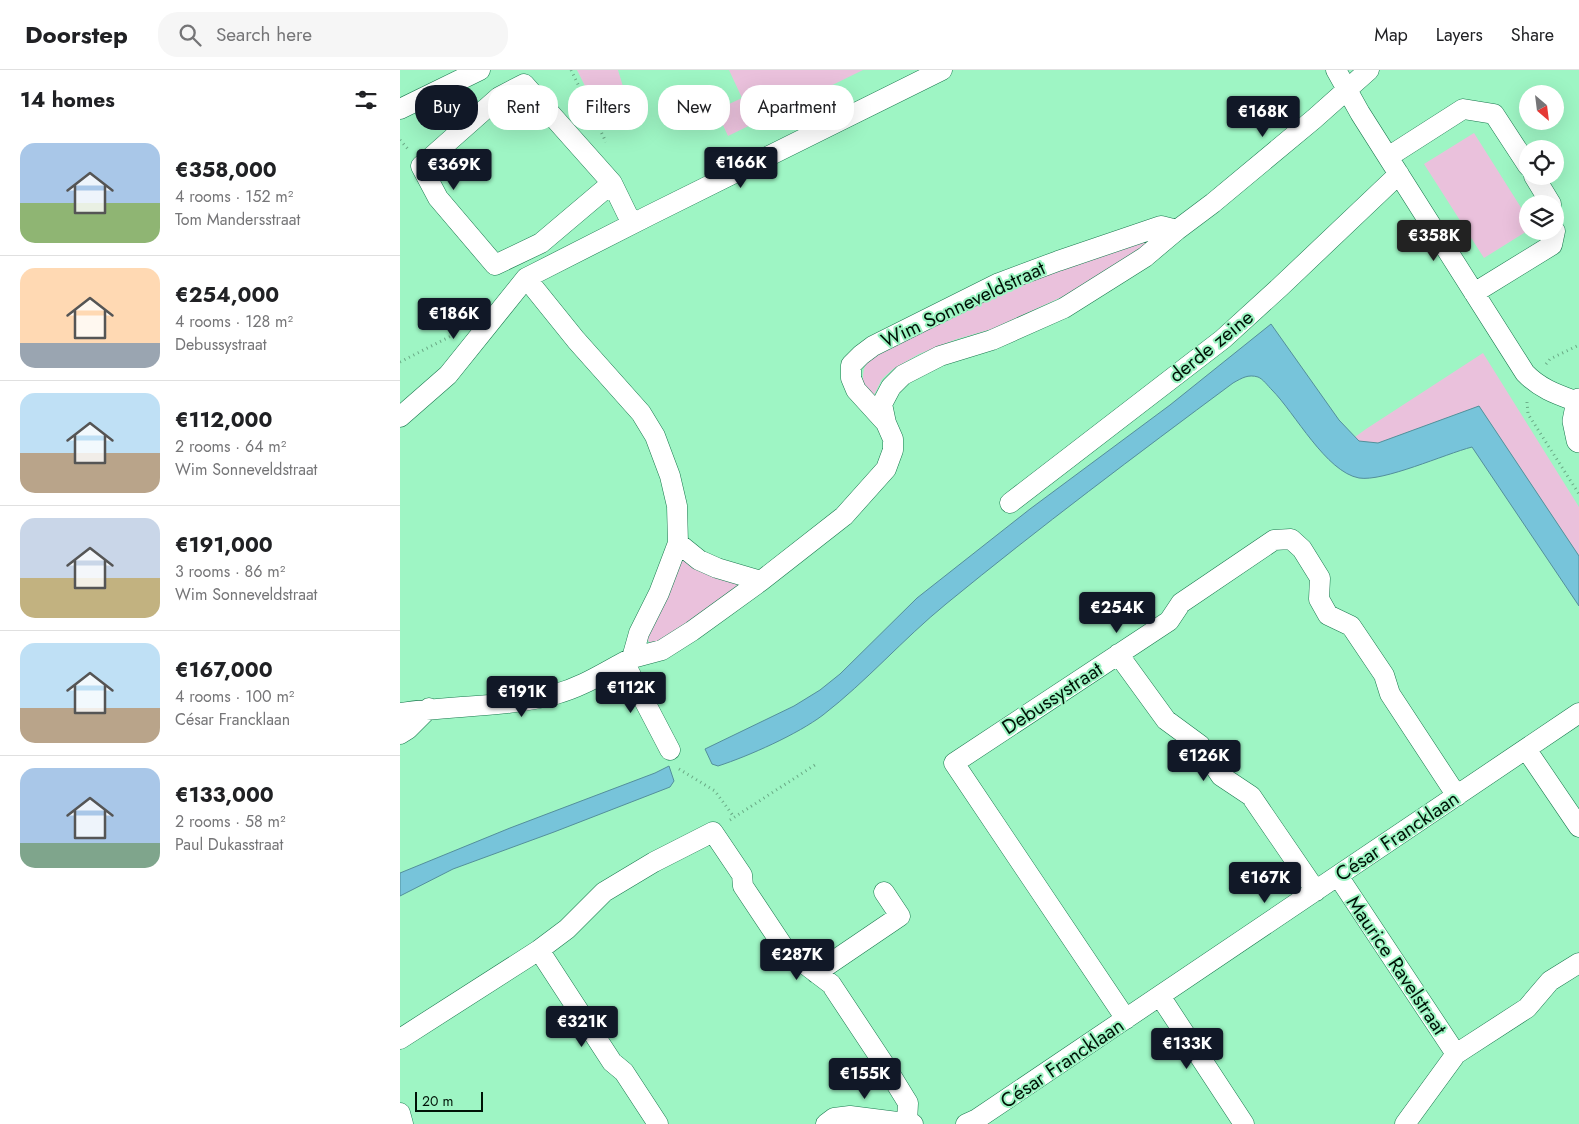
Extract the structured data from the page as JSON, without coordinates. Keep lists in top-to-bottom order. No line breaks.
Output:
{"streets":{"street":["Wim Sonneveldstraat","derde zeine","Debussystraat","César Francklaan","Maurice Ravelstraat"]},"crossings":[["Debussystraat","César Francklaan"],["César Francklaan","Maurice Ravelstraat"]],"scale_bar":"20 m","north":"bottom right","page":{"header":"Doorstep","search":"Search here","nav":["Map","Layers","Share"],"heading":"14 homes","chip":["Buy","Rent","Filters","New","Apartment"],"price":["€168K","€166K","€369K","€358K","€186K","€254K","€112K","€191K","€126K","€167K","€287K","€321K","€133K","€155K"],"list":[{"name":"€358,000","note":"4 rooms · 152 m² · Tom Mandersstraat"},{"name":"€254,000","note":"4 rooms · 128 m² · Debussystraat"},{"name":"€112,000","note":"2 rooms · 64 m² · Wim Sonneveldstraat"},{"name":"€191,000","note":"3 rooms · 86 m² · Wim Sonneveldstraat"},{"name":"€167,000","note":"4 rooms · 100 m² · César Francklaan"},{"name":"€133,000","note":"2 rooms · 58 m² · Paul Dukasstraat"}],"scale":"20 m"}}
